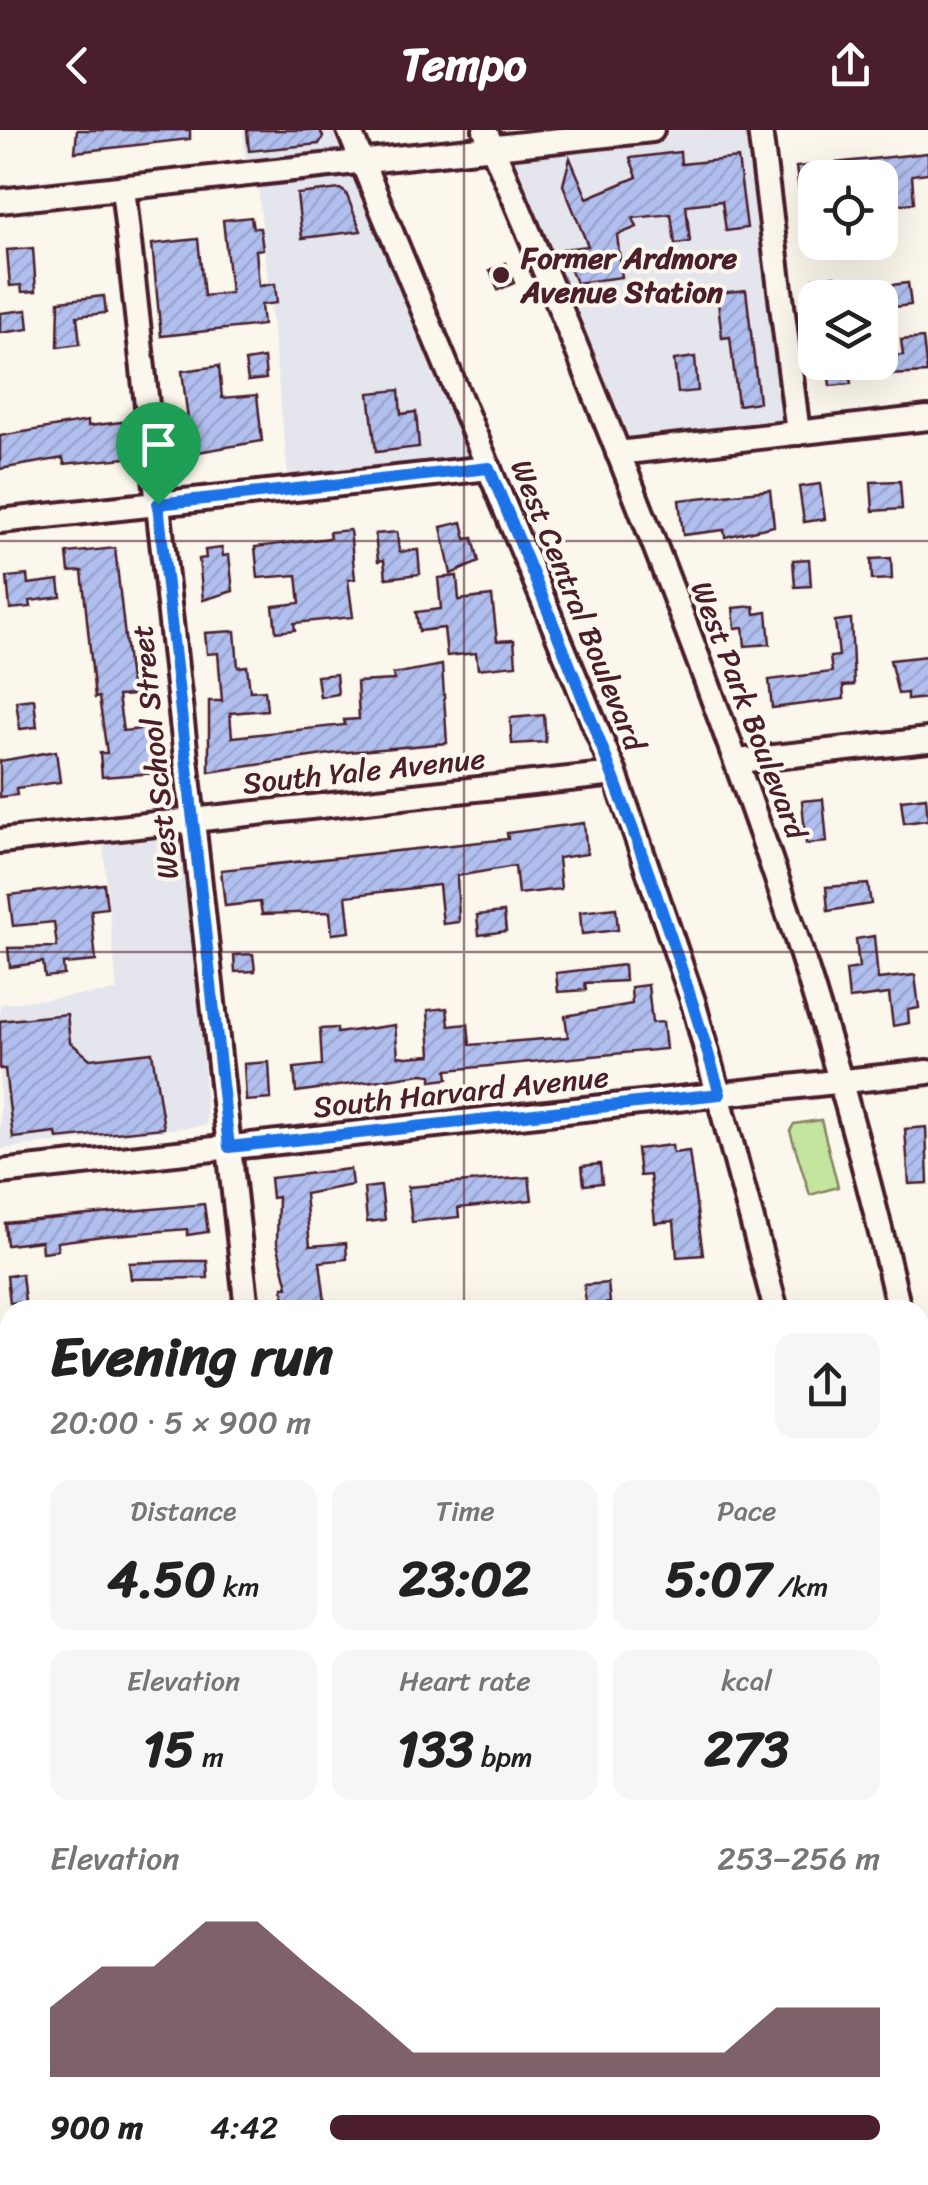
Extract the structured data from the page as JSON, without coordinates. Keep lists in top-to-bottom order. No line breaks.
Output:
{"streets":{"street":["West Central Boulevard","West Park Boulevard","West School Street","South Yale Avenue","South Harvard Avenue"]},"crossings":[["West Central Boulevard","South Yale Avenue"],["West Central Boulevard","South Harvard Avenue"],["West Park Boulevard","South Harvard Avenue"],["West School Street","South Yale Avenue"],["West School Street","South Harvard Avenue"]],"places":["Former Ardmore Avenue Station"],"page":{"header":"Tempo","heading":["Evening run","20:00 · 5 × 900 m"],"stats":[["Distance","4.50 km"],["Time","23:02"],["Pace","5:07 /km"],["Elevation","15 m"],["Heart rate","133 bpm"],["kcal","273"]],"chart":["Elevation","253–256 m"],"list":[{"name":"900 m","note":"4:42"}]}}
